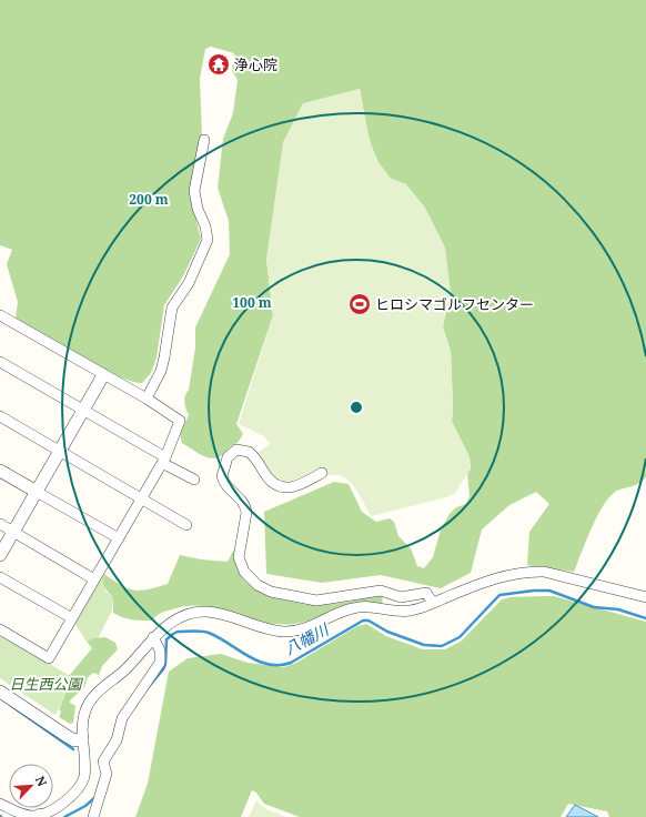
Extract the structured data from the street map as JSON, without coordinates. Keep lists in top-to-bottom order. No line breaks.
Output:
{"water":["八幡川"],"parks":["日生西公園"],"places":{"temple":["浄心院"],"sports":["ヒロシマゴルフセンター"]},"north":"top right","rings":["200 m","100 m"]}
